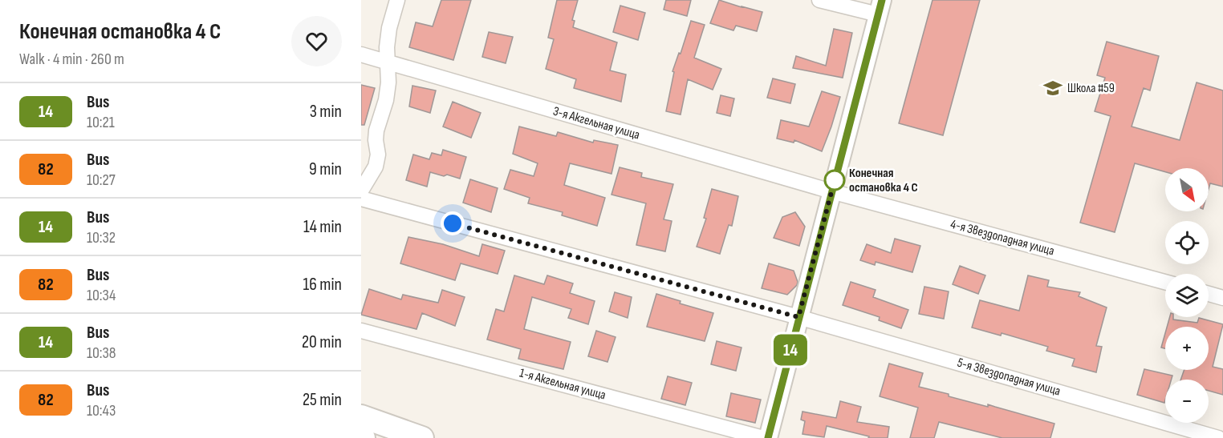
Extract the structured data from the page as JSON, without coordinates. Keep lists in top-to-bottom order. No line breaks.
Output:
{"streets":{"street":["3-я Акгельная улица","4-я Звездопадная улица","5-я Звездопадная улица","1-я Акгельная улица"]},"crossings":[["3-я Акгельная улица","4-я Звездопадная улица"]],"places":{"school or university":["Школа #59"],"other":["Конечная остановка 4 С"]},"lines":["bus line 14"],"north":"bottom right","page":{"heading":["Конечная остановка 4 С","Walk · 4 min · 260 m"],"on_map":"14","list":[{"mark":"14","name":"Bus","note":"10:21","value":"3 min"},{"mark":"82","name":"Bus","note":"10:27","value":"9 min"},{"mark":"14","name":"Bus","note":"10:32","value":"14 min"},{"mark":"82","name":"Bus","note":"10:34","value":"16 min"},{"mark":"14","name":"Bus","note":"10:38","value":"20 min"},{"mark":"82","name":"Bus","note":"10:43","value":"25 min"}],"map_buttons":["+","−"]}}
